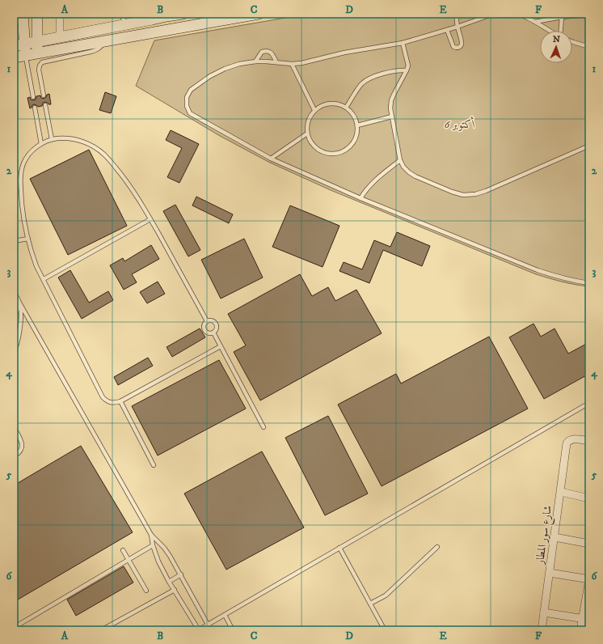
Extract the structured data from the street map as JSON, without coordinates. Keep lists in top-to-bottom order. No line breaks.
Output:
{"streets":{"street":["شارع سور المطار"]},"parks":["6 أكتوبر"],"north":"top","grid":{"columns":["A","B","C","D","E","F"],"rows":["1","2","3","4","5","6"]}}
